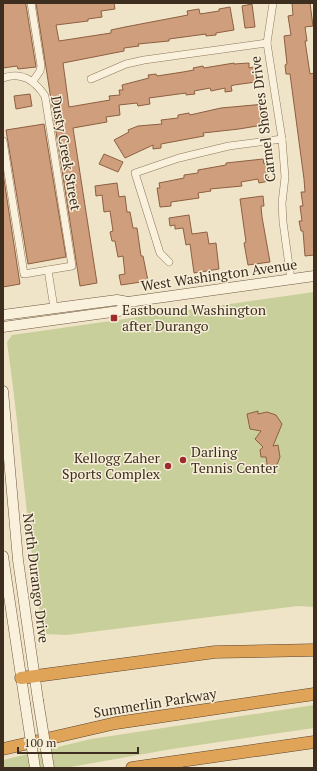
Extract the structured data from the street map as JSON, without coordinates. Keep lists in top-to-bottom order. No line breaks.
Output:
{"streets":{"highway":["Summerlin Parkway"],"main road":["West Washington Avenue","North Durango Drive"],"street":["Carmel Shores Drive","Dusty Creek Street"]},"crossings":[["Carmel Shores Drive","West Washington Avenue"]],"places":{"transit":["Eastbound Washington after Durango"],"other":["Darling Tennis Center","Kellogg Zaher Sports Complex"]},"scale_bar":"100 m"}
